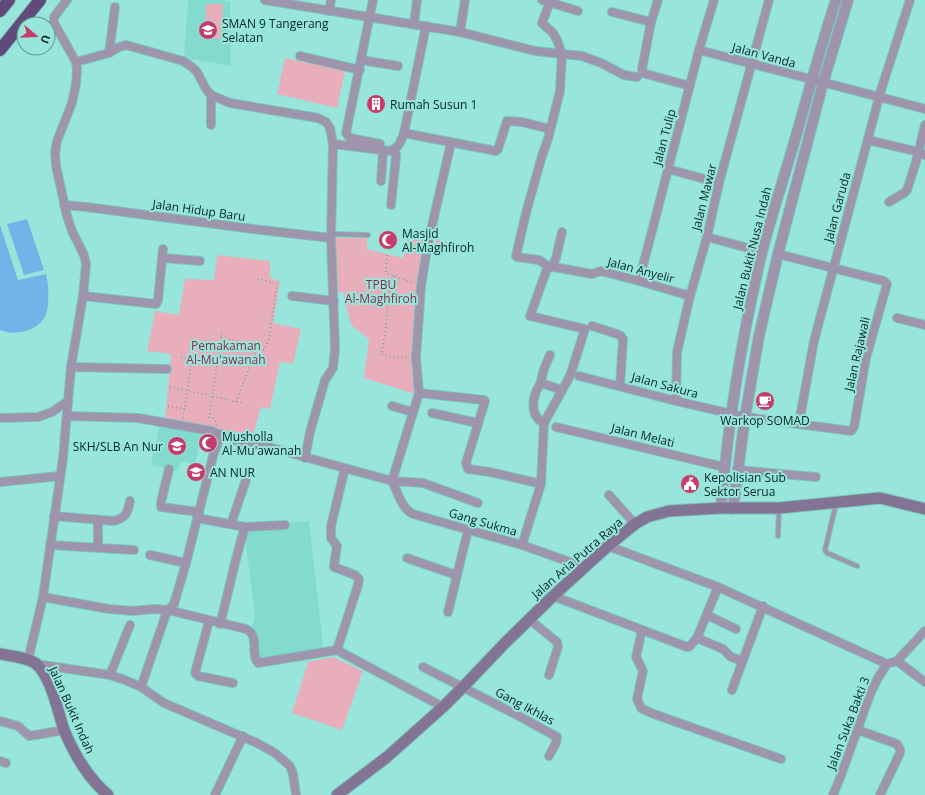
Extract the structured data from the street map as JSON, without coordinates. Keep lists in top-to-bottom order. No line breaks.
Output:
{"streets":{"main road":["Jalan Aria Putra Raya","Jalan Bukit Indah"],"street":["Jalan Vanda","Jalan Tulip","Jalan Mawar","Jalan Garuda","Jalan Hidup Baru","Jalan Bukit Nusa Indah","Jalan Anyelir","Jalan Rajawali","Jalan Sakura","Jalan Melati","Gang Sukma","Gang Ikhlas","Jalan Suka Bakti 3"]},"crossings":[["Jalan Vanda","Jalan Tulip"],["Jalan Vanda","Jalan Mawar"],["Jalan Vanda","Jalan Garuda"],["Jalan Vanda","Jalan Bukit Nusa Indah"],["Jalan Tulip","Jalan Anyelir"],["Jalan Mawar","Jalan Anyelir"],["Jalan Mawar","Jalan Sakura"],["Jalan Garuda","Jalan Rajawali"],["Jalan Garuda","Jalan Sakura"],["Jalan Bukit Nusa Indah","Jalan Sakura"],["Jalan Bukit Nusa Indah","Jalan Melati"],["Jalan Bukit Nusa Indah","Jalan Aria Putra Raya"],["Jalan Rajawali","Jalan Sakura"],["Gang Sukma","Jalan Aria Putra Raya"],["Jalan Aria Putra Raya","Gang Ikhlas"]],"parks":["TPBU Al-Maghfiroh","Pemakaman Al-Mu'awanah"],"places":{"school or university":["SMAN 9 Tangerang Selatan","SKH/SLB An Nur","AN NUR"],"building":["Rumah Susun 1"],"mosque":["Masjid Al-Maghfiroh","Musholla Al-Mu'awanah"],"cafe":["Warkop SOMAD"],"public building":["Kepolisian Sub Sektor Serua"]},"north":"right"}
